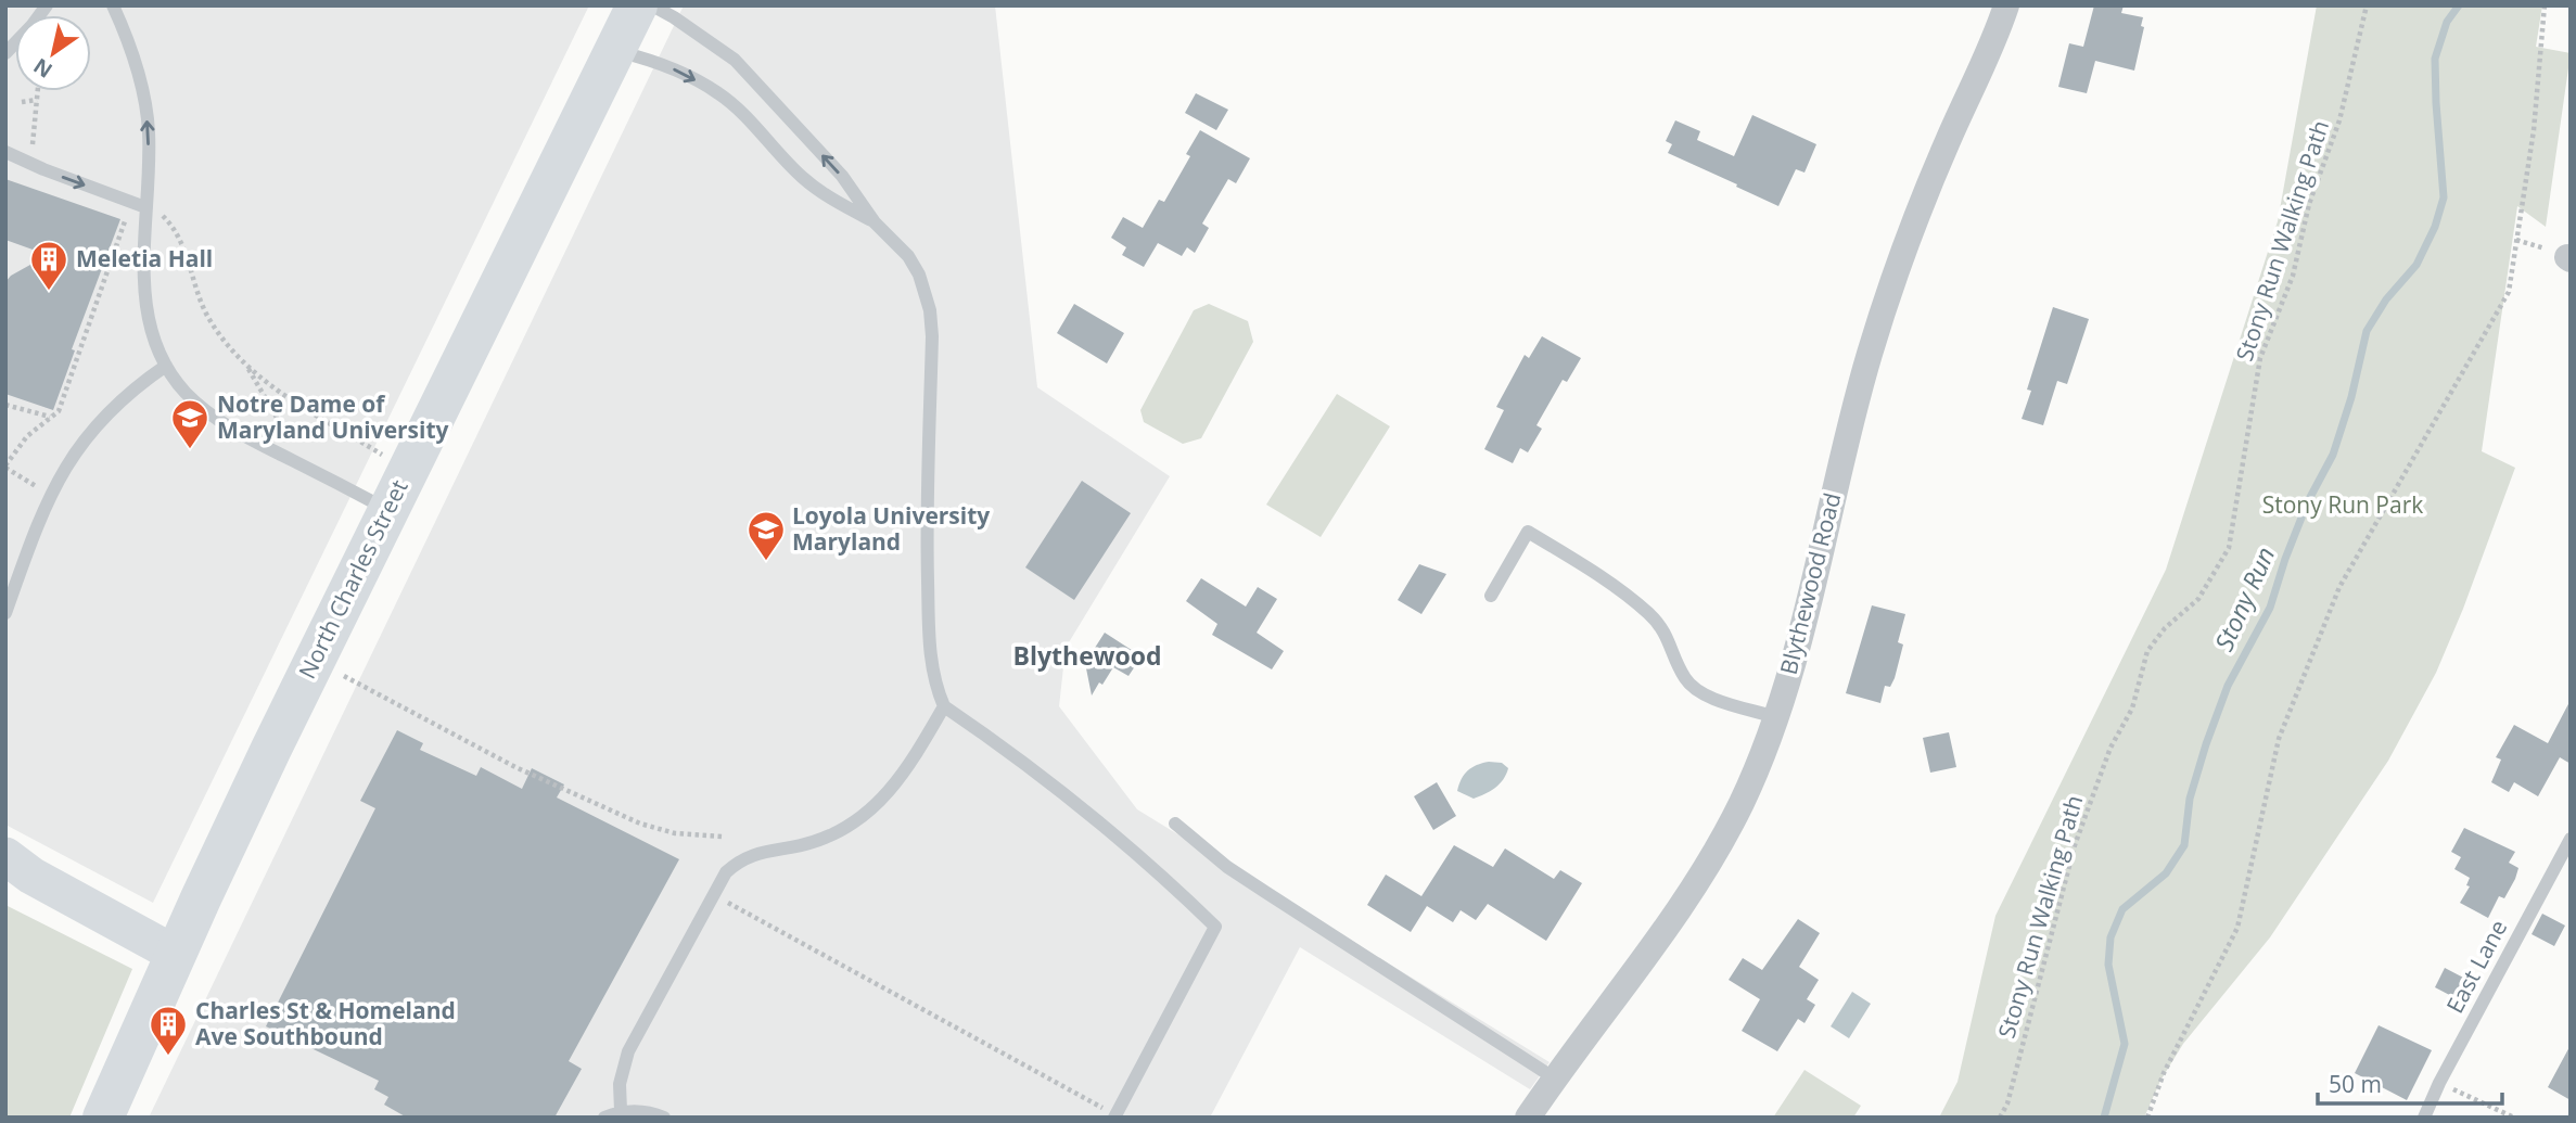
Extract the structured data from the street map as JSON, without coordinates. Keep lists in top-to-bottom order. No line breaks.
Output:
{"streets":{"main road":["North Charles Street"],"street":["Blythewood Road"],"lane":["East Lane"],"path":["Stony Run Walking Path"]},"districts":["Blythewood"],"water":["Stony Run"],"parks":["Stony Run Park"],"places":{"building":["Meletia Hall","Charles St & Homeland Ave Southbound"],"school or university":["Notre Dame of Maryland University","Loyola University Maryland"]},"scale_bar":"50 m","north":"bottom left"}
